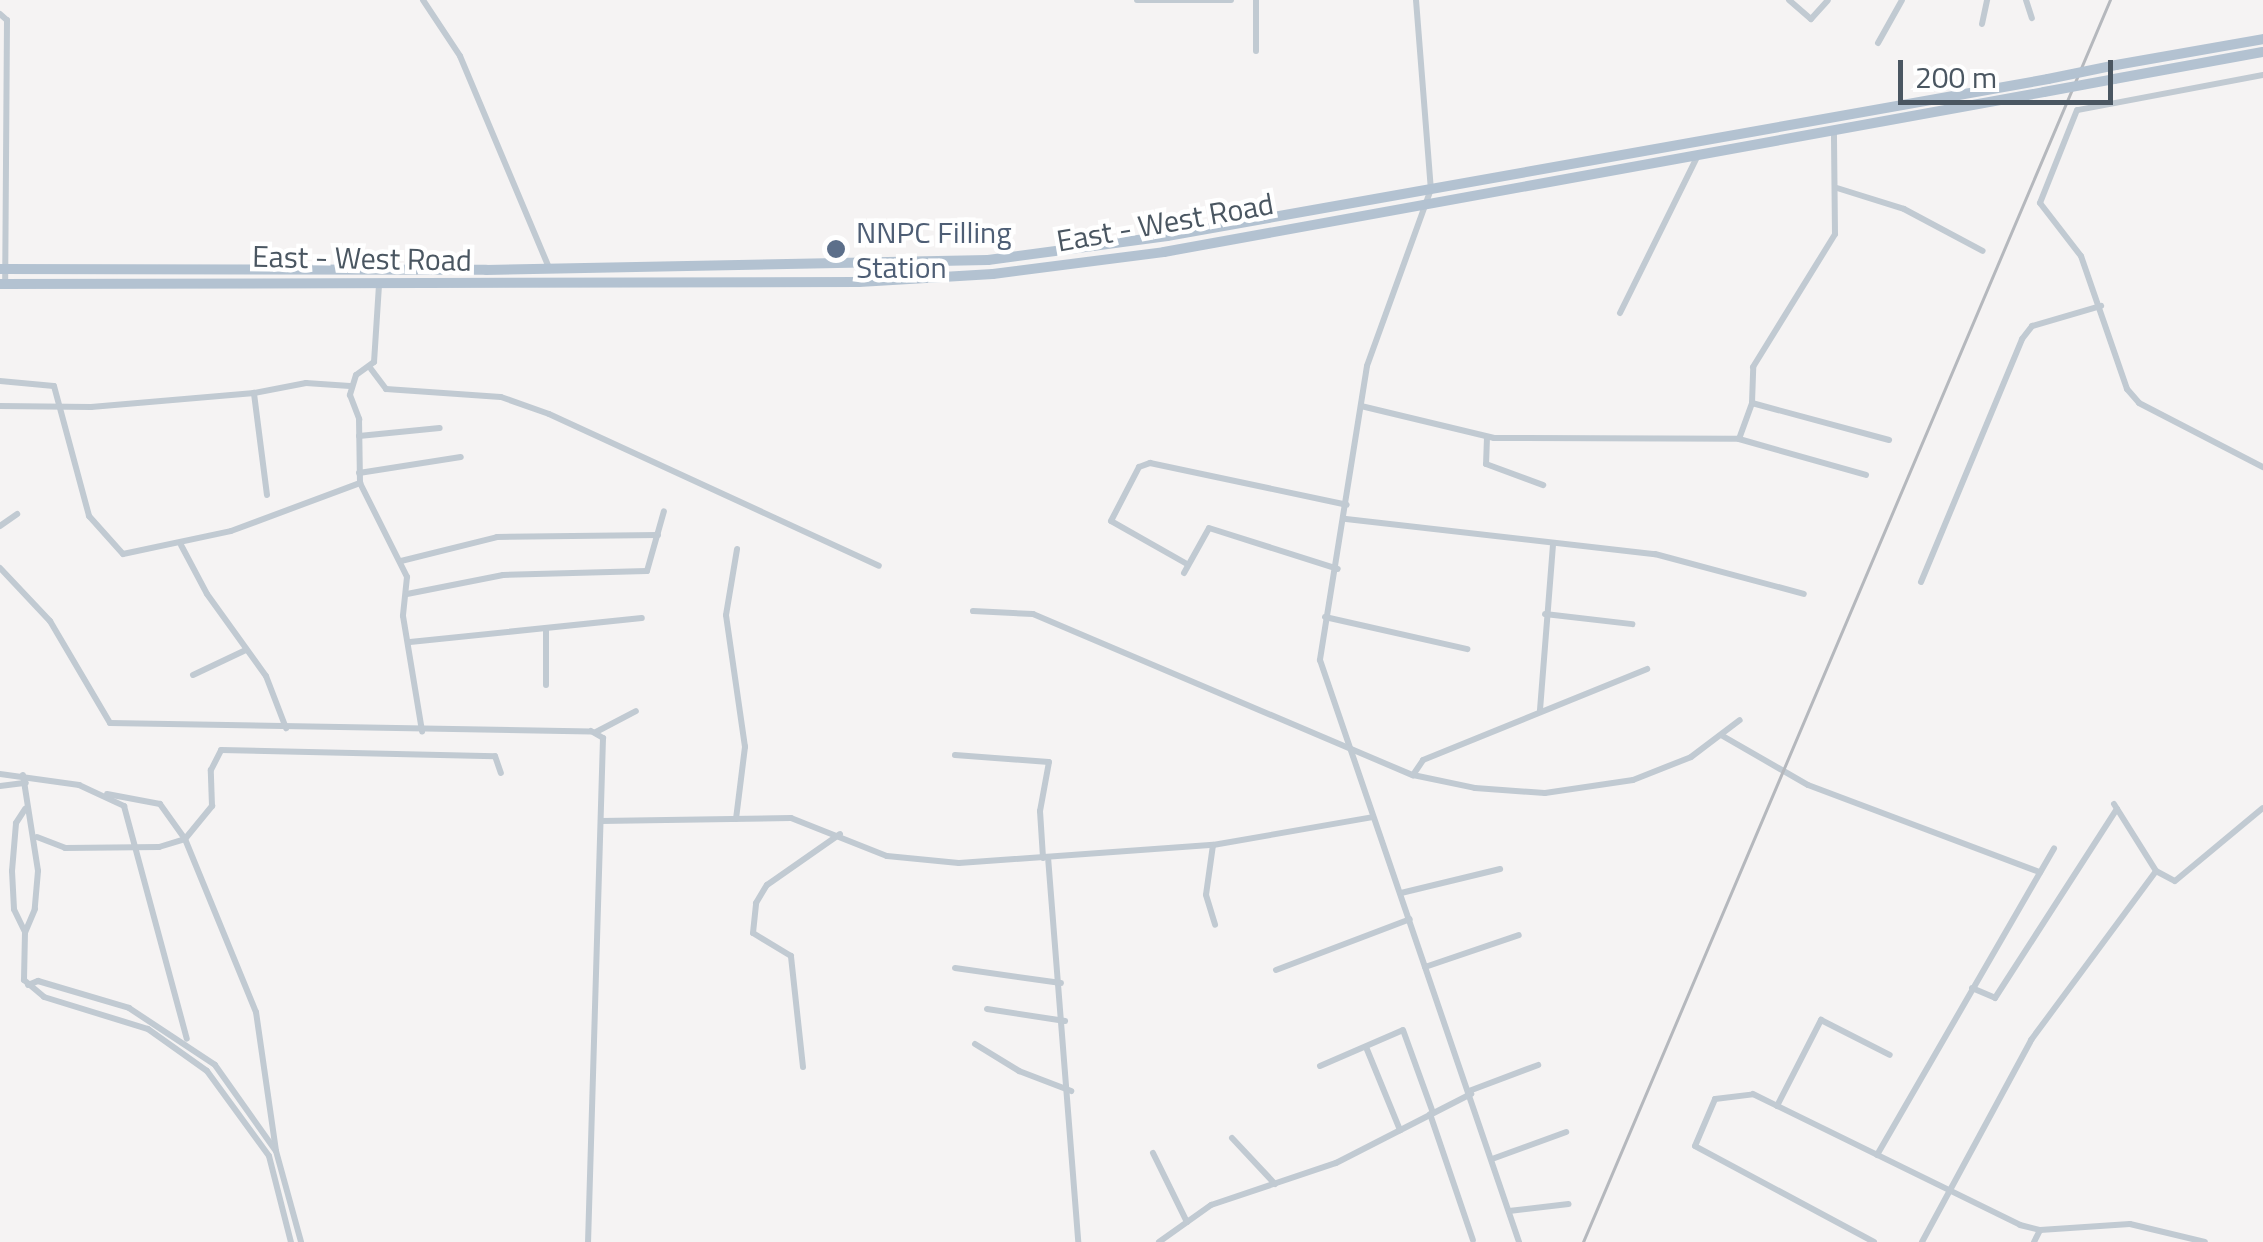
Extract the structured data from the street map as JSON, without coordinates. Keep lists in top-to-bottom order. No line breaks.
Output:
{"streets":{"main road":["East - West Road"]},"places":["NNPC Filling Station"],"scale_bar":"200 m"}
